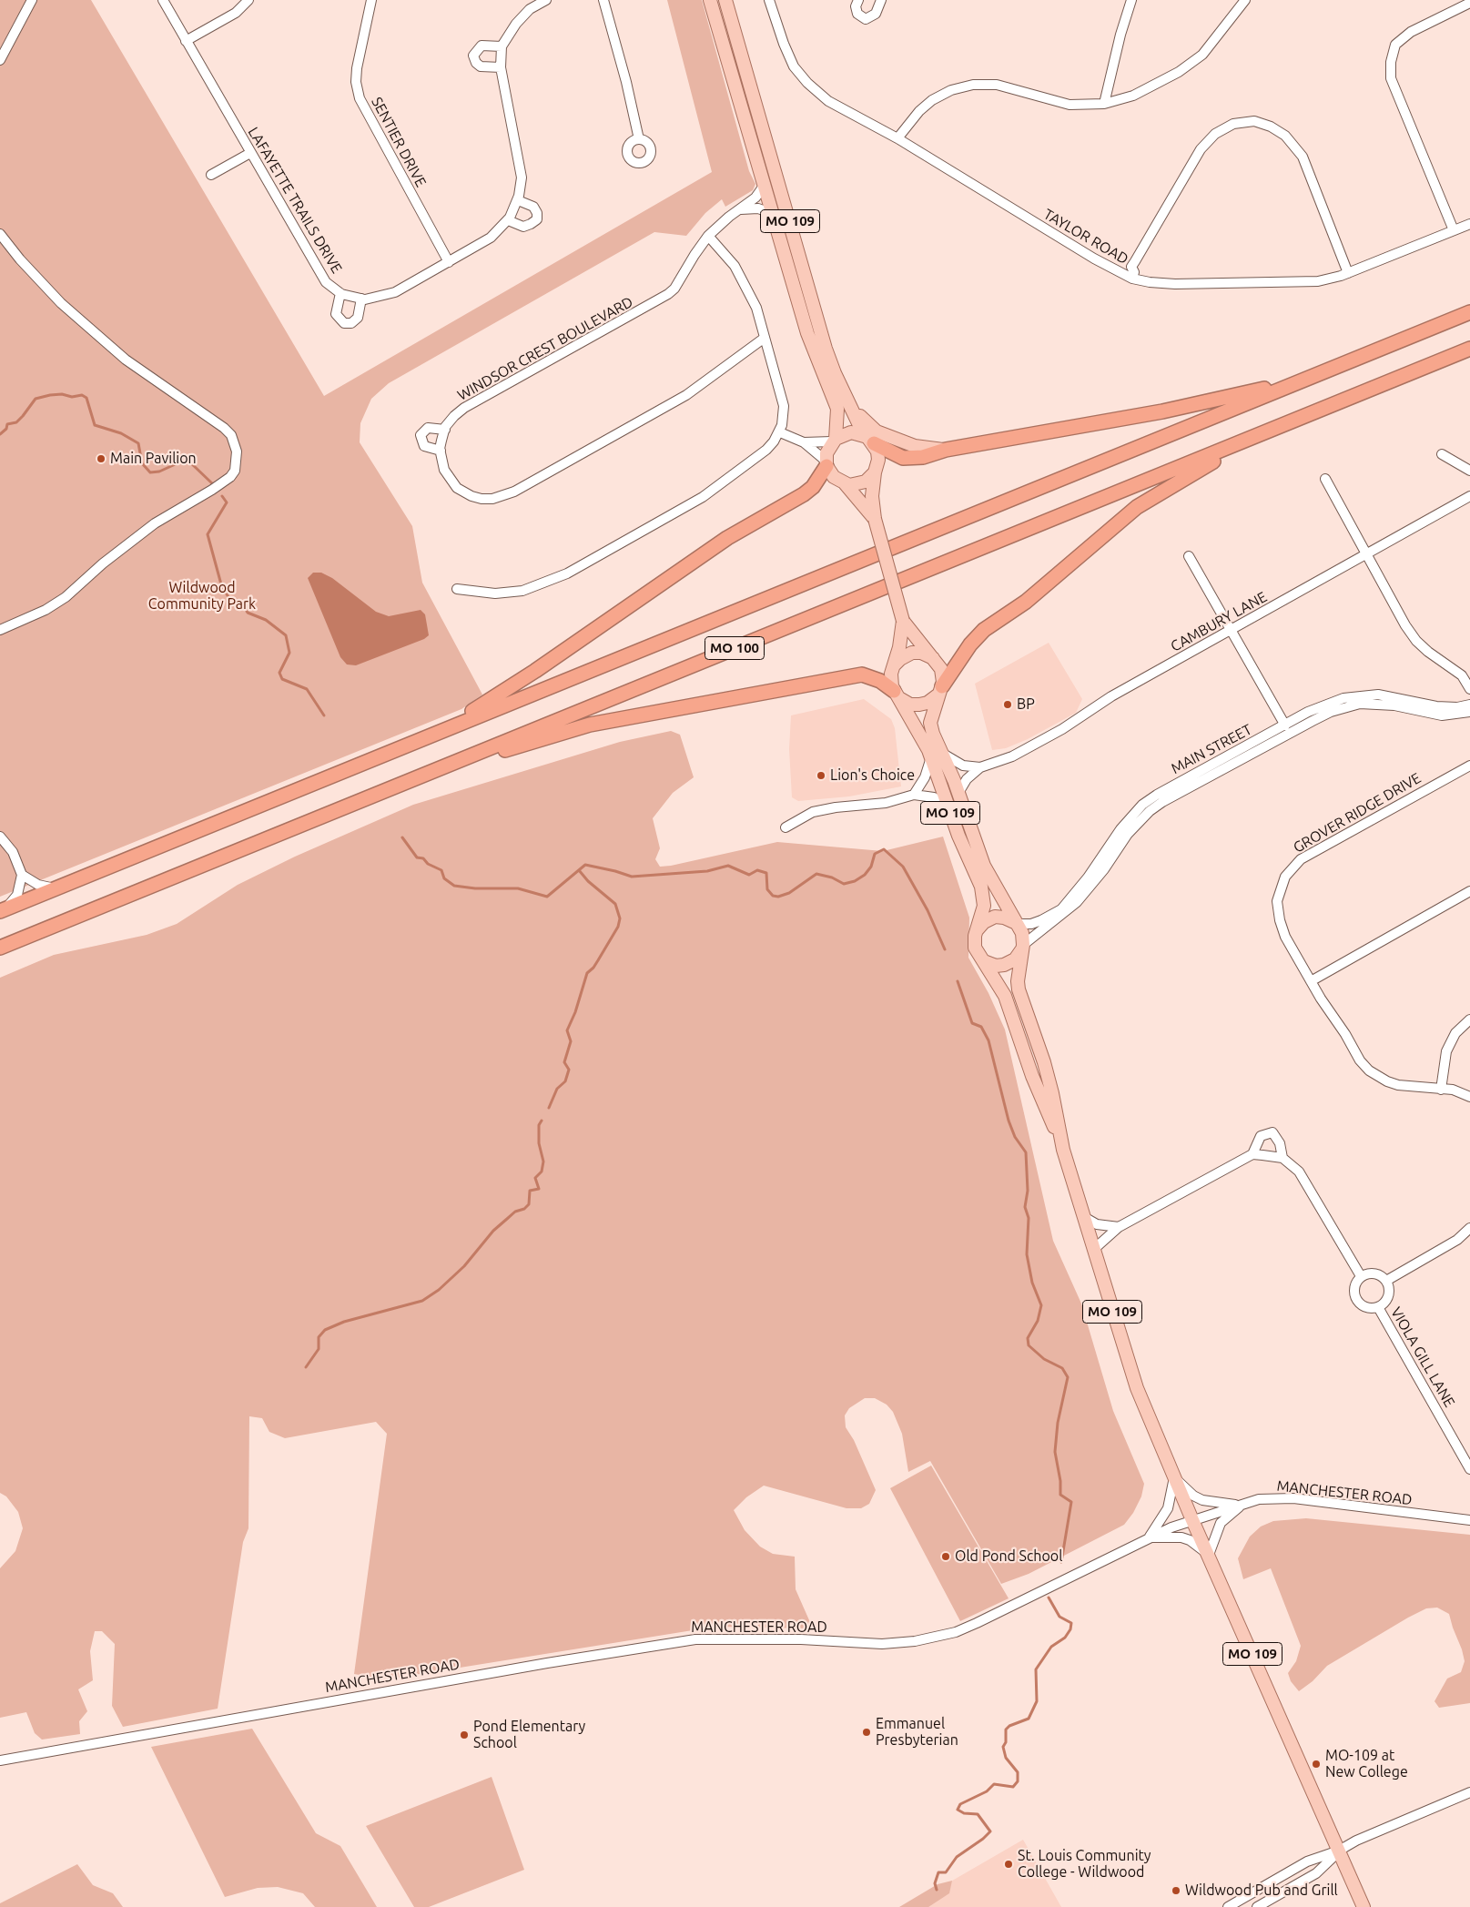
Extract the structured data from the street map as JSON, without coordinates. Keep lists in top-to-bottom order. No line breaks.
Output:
{"streets":{"highway":["MO 100"],"main road":["MO 109"],"street":["SENTIER DRIVE","LAFAYETTE TRAILS DRIVE","TAYLOR ROAD","WINDSOR CREST BOULEVARD","CAMBURY LANE","MAIN STREET","GROVER RIDGE DRIVE","VIOLA GILL LANE","MANCHESTER ROAD"]},"crossings":[["SENTIER DRIVE","LAFAYETTE TRAILS DRIVE"],["MO 109","WINDSOR CREST BOULEVARD"],["MO 109","CAMBURY LANE"],["MO 109","MAIN STREET"],["MO 109","MANCHESTER ROAD"]],"parks":["Wildwood Community Park"],"places":["Main Pavilion","BP","Lion's Choice","Old Pond School","Emmanuel Presbyterian","Pond Elementary School","MO-109 at New College","St. Louis Community College - Wildwood","Wildwood Pub and Grill"]}
